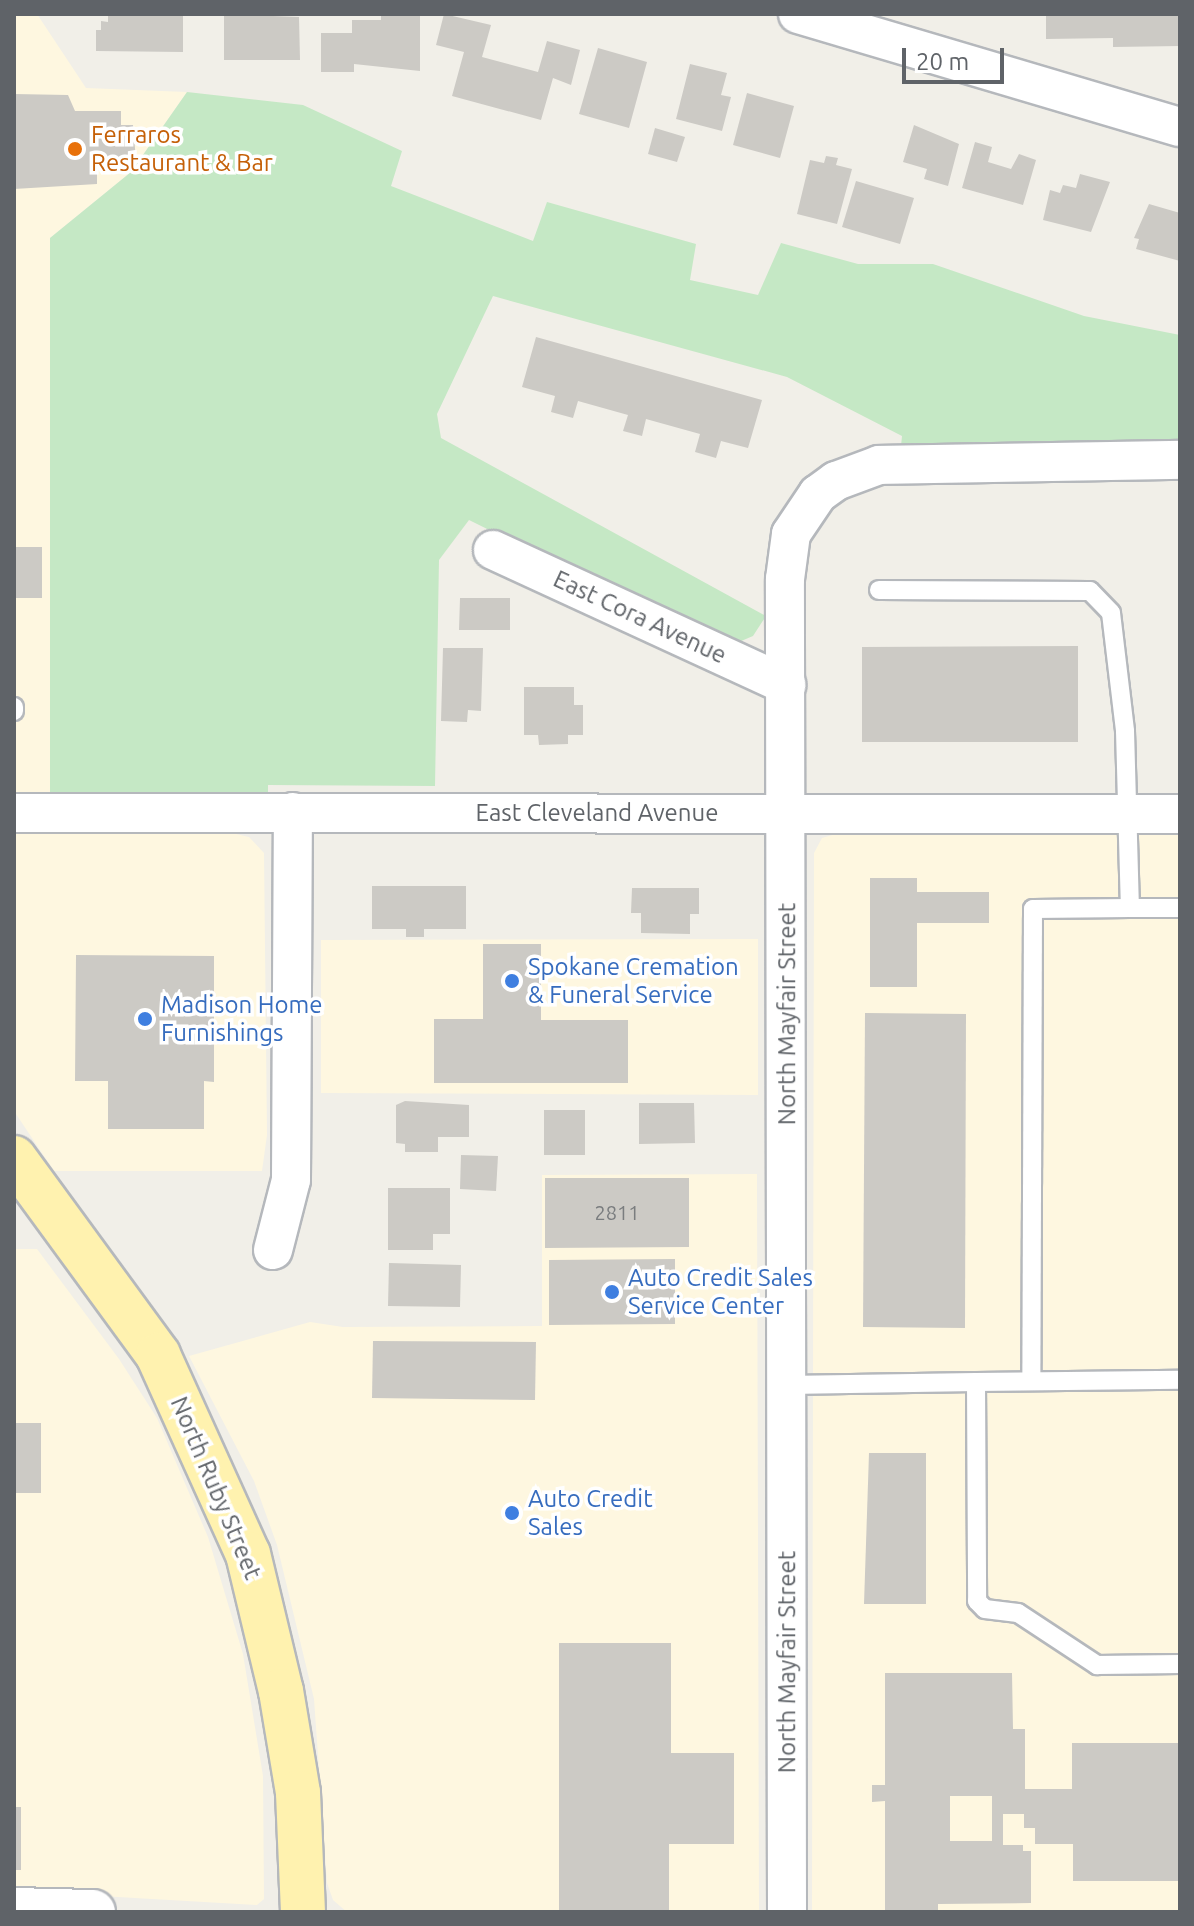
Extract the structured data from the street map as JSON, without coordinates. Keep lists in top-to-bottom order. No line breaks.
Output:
{"streets":{"main road":["North Ruby Street"],"street":["East Cora Avenue","East Cleveland Avenue","North Mayfair Street"]},"crossings":[["East Cora Avenue","North Mayfair Street"],["East Cleveland Avenue","North Mayfair Street"]],"places":["Ferraros Restaurant & Bar","Spokane Cremation & Funeral Service","Madison Home Furnishings","Auto Credit Sales Service Center","Auto Credit Sales"],"house_numbers":["2811"],"scale_bar":"20 m"}
